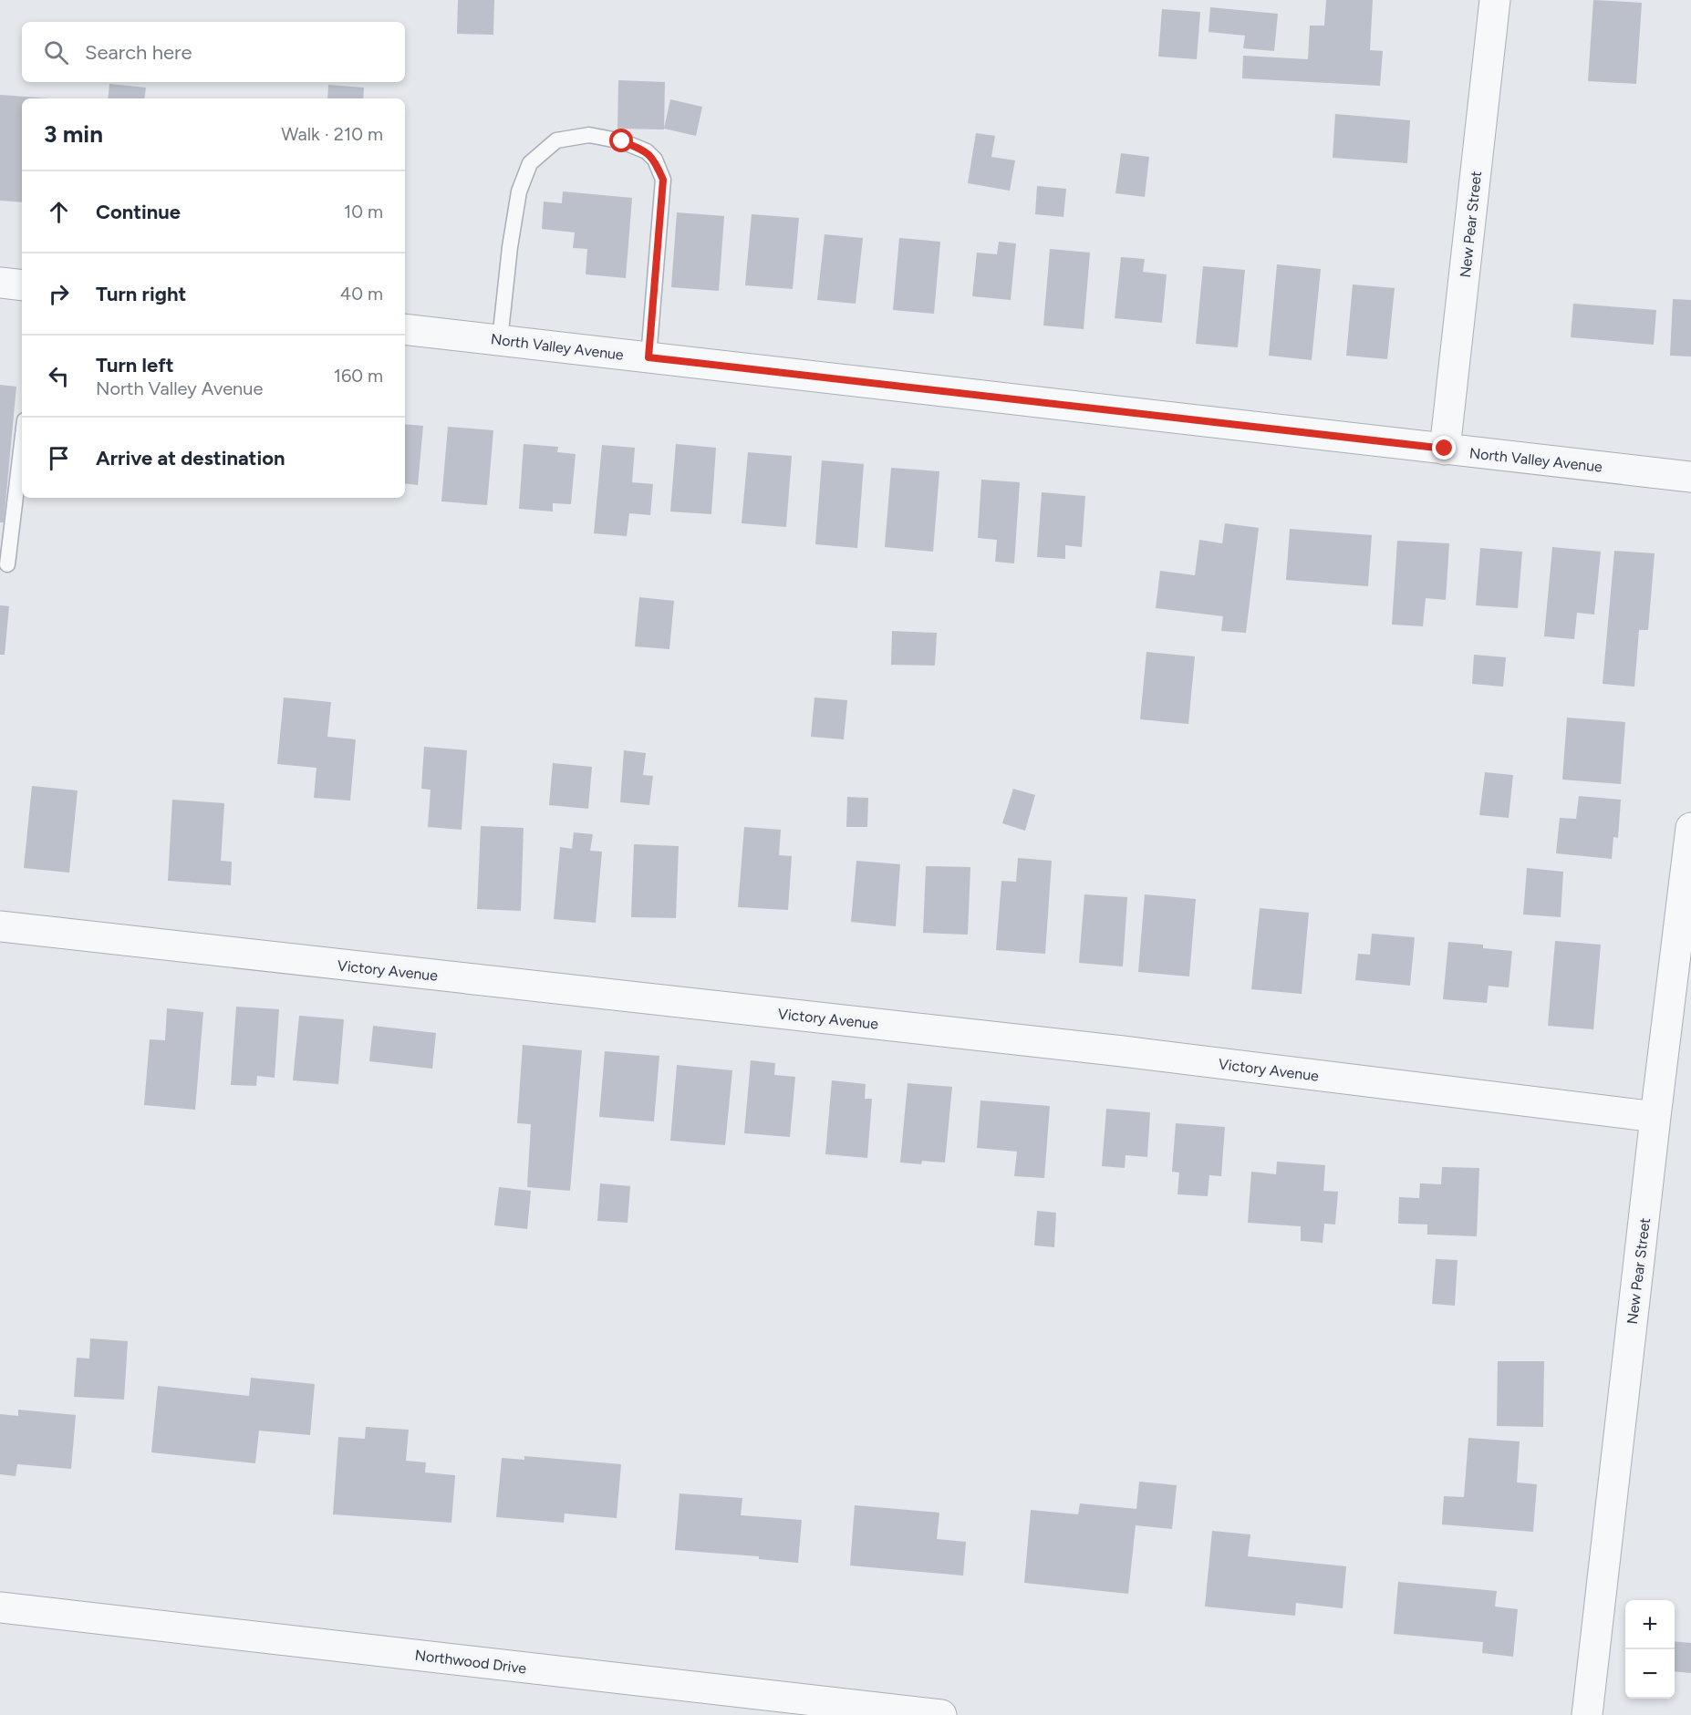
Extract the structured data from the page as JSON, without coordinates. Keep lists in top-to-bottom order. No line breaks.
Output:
{"streets":{"street":["New Pear Street","North Valley Avenue","Victory Avenue","Northwood Drive"]},"crossings":[["New Pear Street","North Valley Avenue"],["New Pear Street","Victory Avenue"]],"page":{"search":"Search here","heading":["3 min","Walk · 210 m"],"list":[["Continue","10 m"],["Turn right","40 m"],["Turn left","North Valley Avenue","160 m"],"Arrive at destination"],"map_buttons":["+","−"]}}
